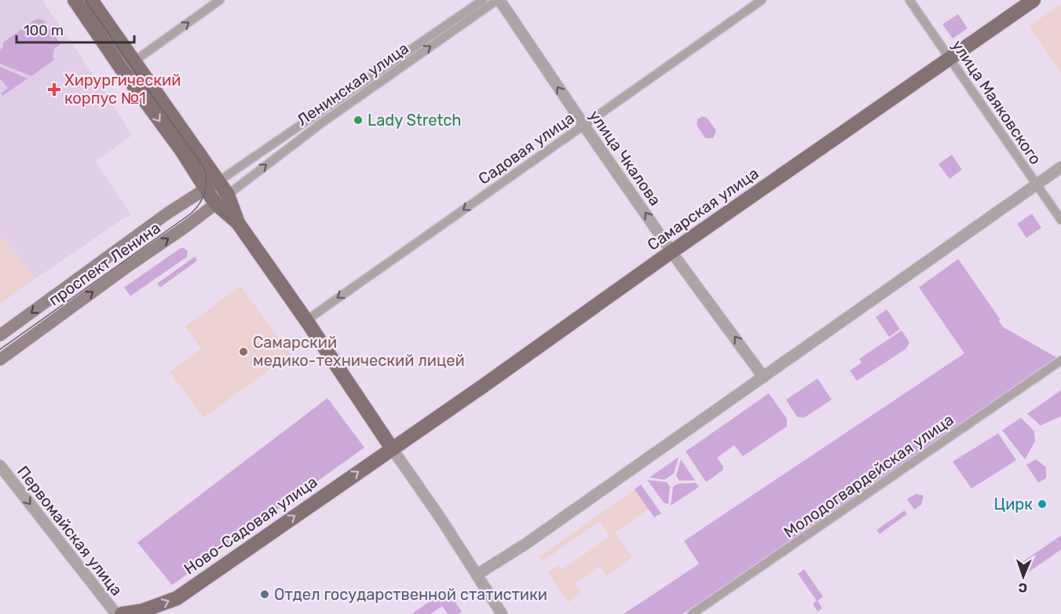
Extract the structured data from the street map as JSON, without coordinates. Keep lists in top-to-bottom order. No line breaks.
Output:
{"streets":{"main road":["Самарская улица","проспект Ленина","Ново-Садовая улица"],"street":["Ленинская улица","улица Маяковского","Садовая улица","улица Чкалова","Молодогвардейская улица","Первомайская улица"]},"crossings":[["Ленинская улица","улица Чкалова"],["Ленинская улица","проспект Ленина"],["улица Маяковского","Самарская улица"],["Садовая улица","улица Чкалова"],["улица Чкалова","Самарская улица"],["Самарская улица","Ново-Садовая улица"]],"one_way":["Садовая улица","улица Чкалова","Ново-Садовая улица","Первомайская улица"],"places":{"health":["Хирургический корпус №1"],"other":["Lady Stretch","Самарский медико-технический лицей","Цирк","Отдел государственной статистики"]},"scale_bar":"100 m","north":"bottom"}
